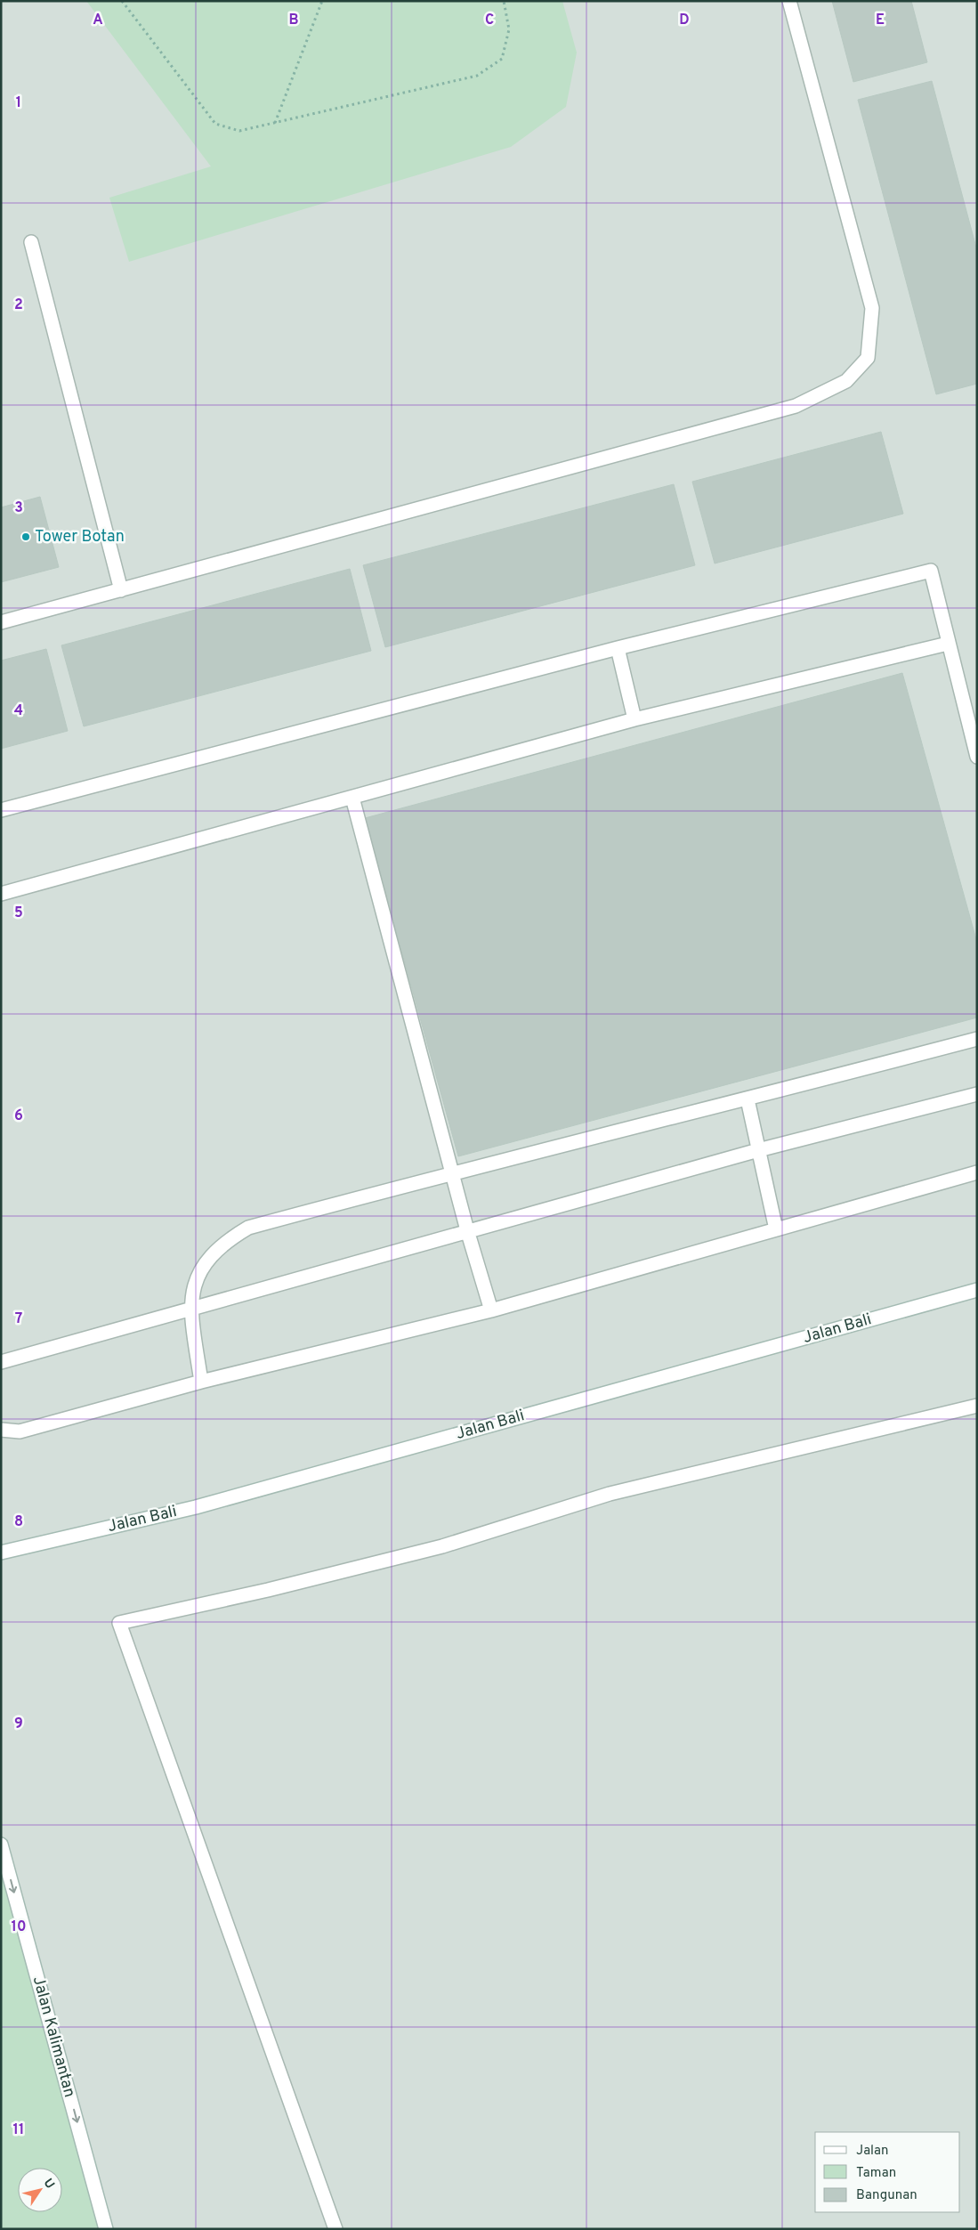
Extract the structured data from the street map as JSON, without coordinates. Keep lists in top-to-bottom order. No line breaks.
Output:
{"streets":{"street":["Jalan Bali","Jalan Kalimantan"]},"one_way":["Jalan Kalimantan"],"places":["Tower Botan"],"legend":["Jalan","Taman","Bangunan"],"north":"top right","grid":{"columns":["A","B","C","D","E"],"rows":["1","2","3","4","5","6","7","8","9","10","11"]}}
